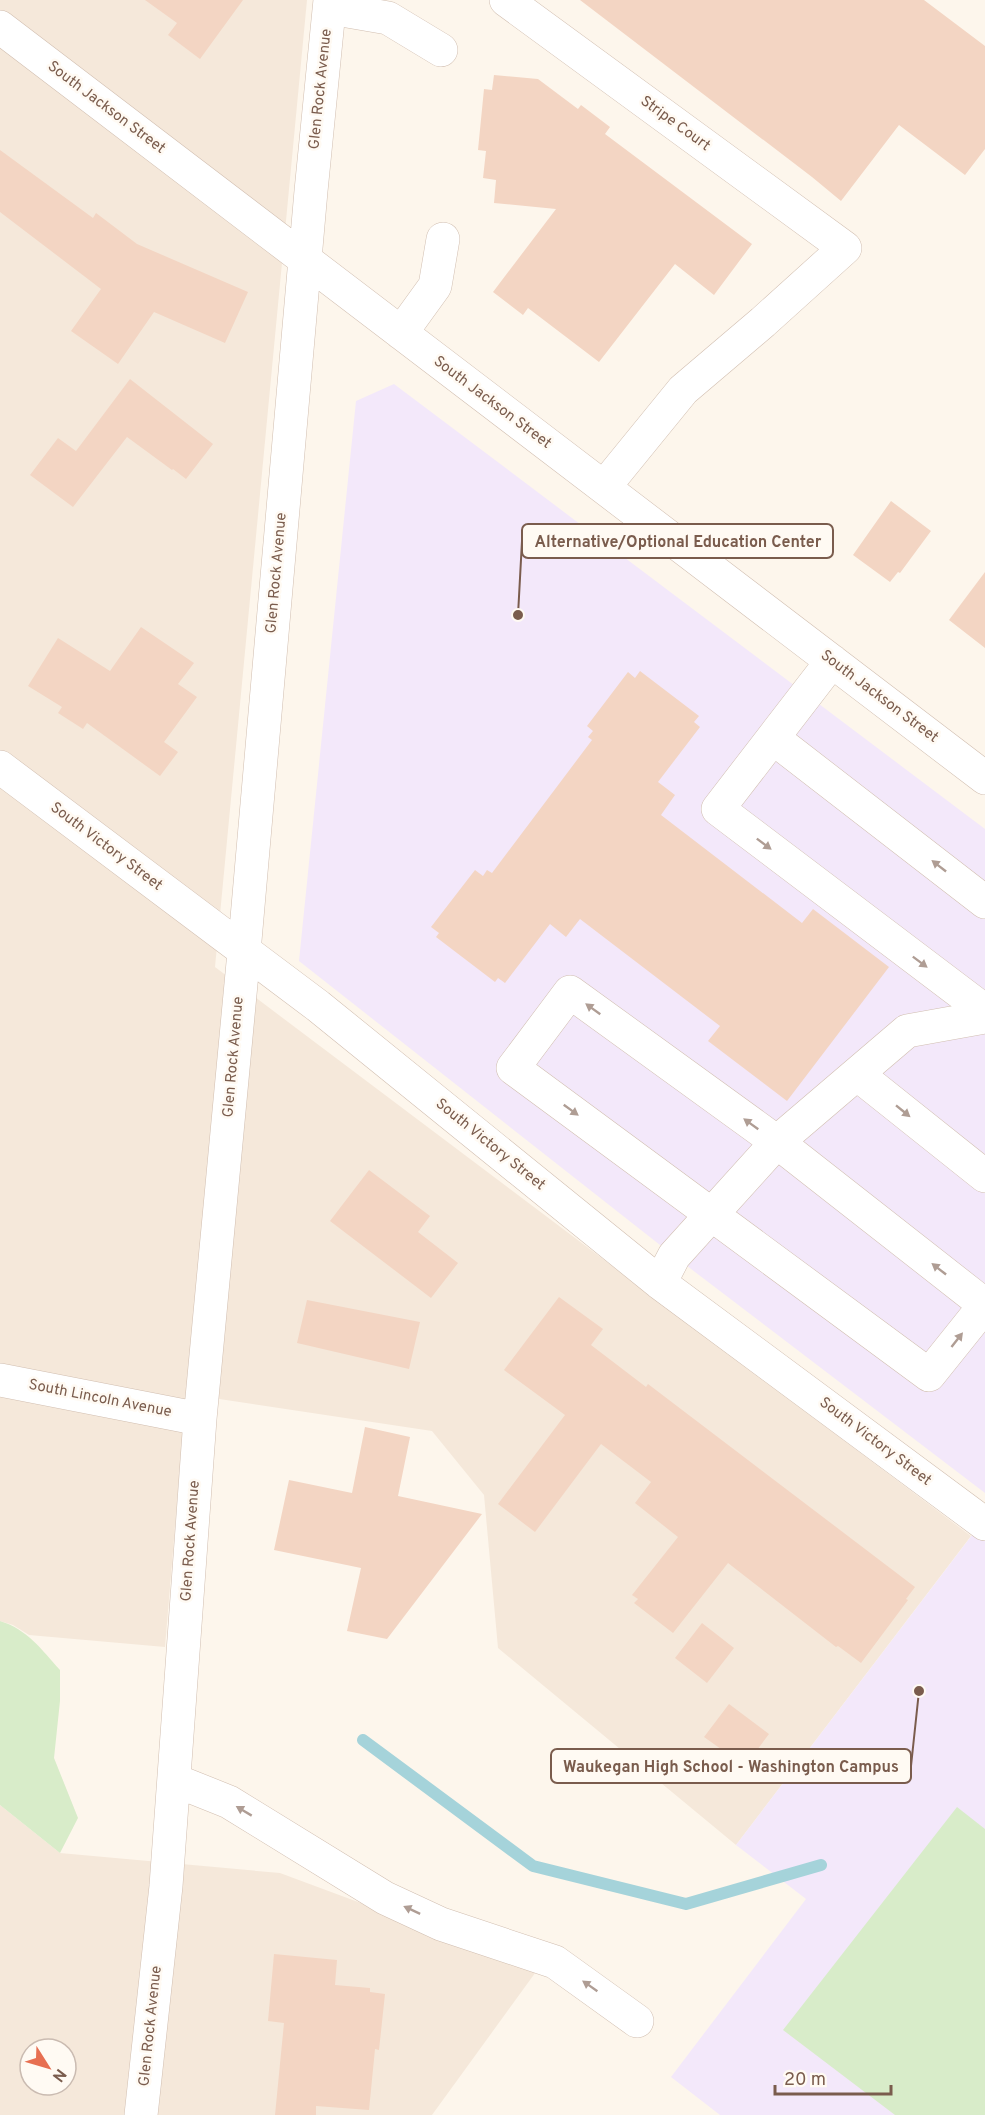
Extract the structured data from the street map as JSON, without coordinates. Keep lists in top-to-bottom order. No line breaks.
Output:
{"streets":{"street":["Glen Rock Avenue","South Jackson Street","Stripe Court","South Victory Street","South Lincoln Avenue"]},"crossings":[["Glen Rock Avenue","South Jackson Street"],["Glen Rock Avenue","South Victory Street"],["Glen Rock Avenue","South Lincoln Avenue"],["South Jackson Street","Stripe Court"]],"places":["Alternative/Optional Education Center","Waukegan High School - Washington Campus"],"scale_bar":"20 m","north":"bottom right"}
